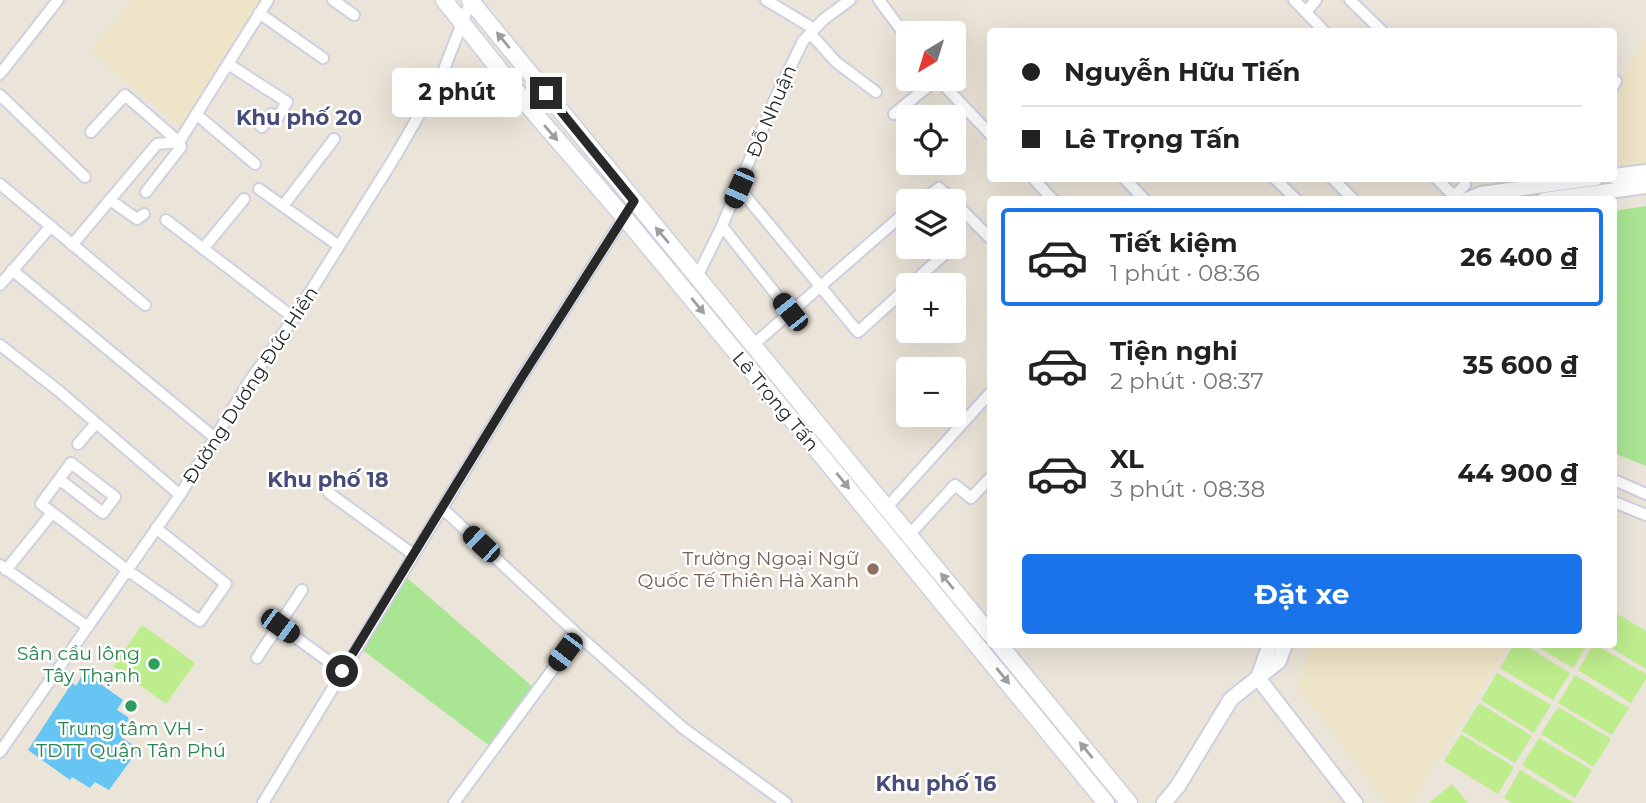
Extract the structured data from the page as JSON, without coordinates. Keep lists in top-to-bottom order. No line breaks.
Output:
{"streets":{"main road":["Lê Trọng Tấn"],"street":["Đỗ Nhuận","Đường Dương Đức Hiền"]},"crossings":[["Đỗ Nhuận","Lê Trọng Tấn"],["Đường Dương Đức Hiền","Lê Trọng Tấn"]],"districts":["Khu phố 20","Khu phố 18","Khu phố 16"],"places":["Trường Ngoại Ngữ Quốc Tế Thiên Hà Xanh","Sân cầu lông Tây Thạnh","Trung tâm VH - TDTT Quận Tân Phú"],"north":"bottom left","page":{"map_buttons":["+","−"],"banner":["Nguyễn Hữu Tiến","Lê Trọng Tấn"],"bubble":"2 phút","list":[{"name":"Tiết kiệm","note":"1 phút · 08:36","value":"26 400 ₫"},{"name":"Tiện nghi","note":"2 phút · 08:37","value":"35 600 ₫"},{"name":"XL","note":"3 phút · 08:38","value":"44 900 ₫"}],"buttons":"Đặt xe"}}
